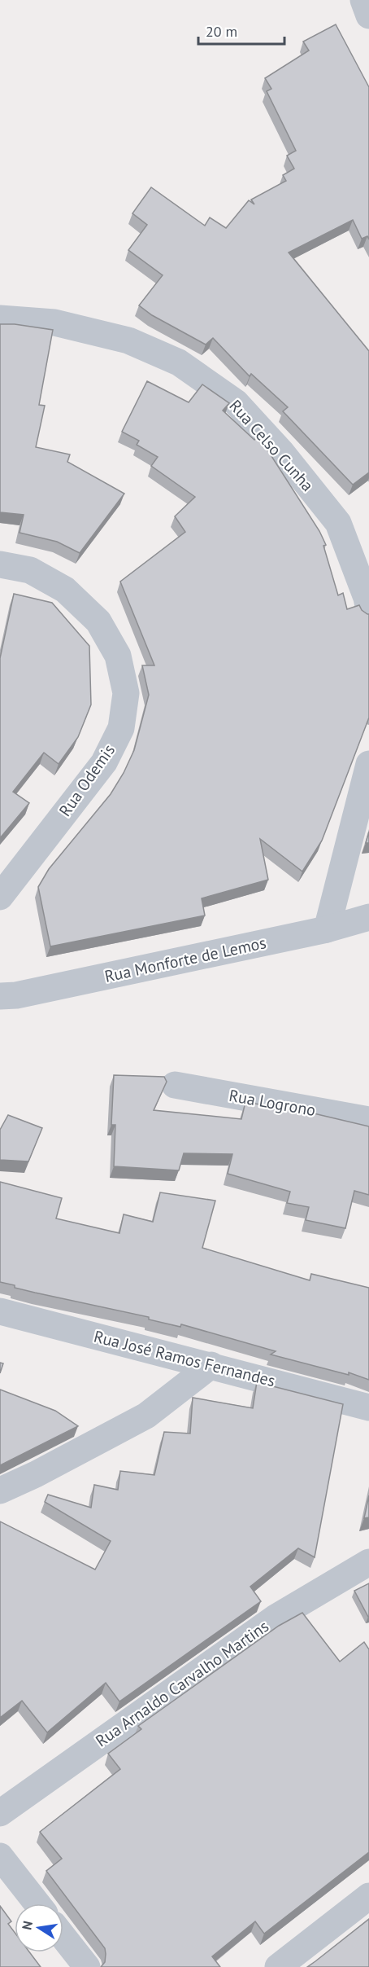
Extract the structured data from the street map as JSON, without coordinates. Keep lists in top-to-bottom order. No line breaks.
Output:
{"streets":{"street":["Rua Celso Cunha","Rua Odemis","Rua Monforte de Lemos","Rua Logrono","Rua José Ramos Fernandes","Rua Arnaldo Carvalho Martins"]},"scale_bar":"20 m","north":"left"}
